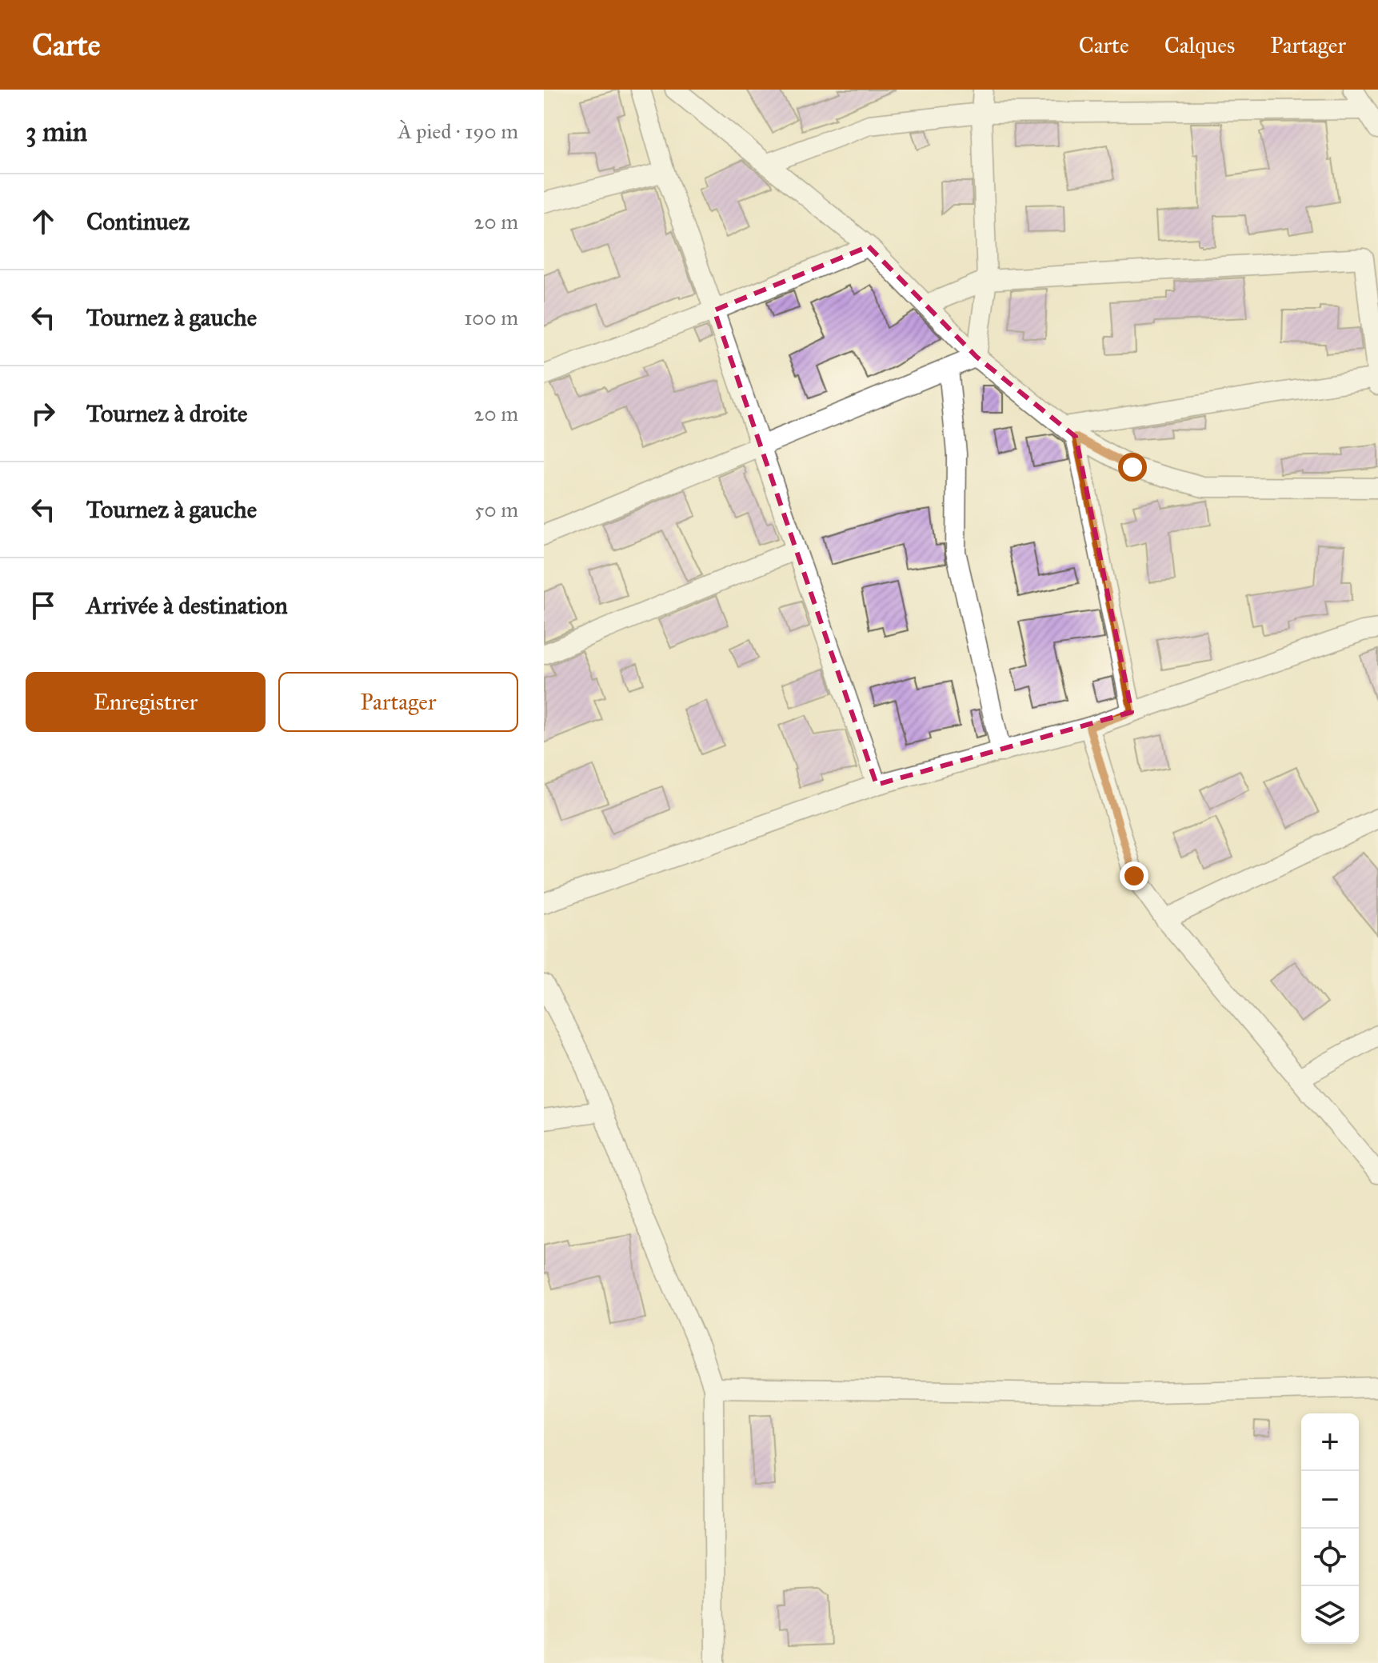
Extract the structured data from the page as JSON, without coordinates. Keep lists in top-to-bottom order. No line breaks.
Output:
{"page":{"header":"Carte","nav":["Carte","Calques","Partager"],"heading":["3 min","À pied · 190 m"],"list":[["Continuez","20 m"],["Tournez à gauche","100 m"],["Tournez à droite","20 m"],["Tournez à gauche","50 m"],"Arrivée à destination"],"buttons":["Enregistrer","Partager"],"map_buttons":["+","−"]}}
